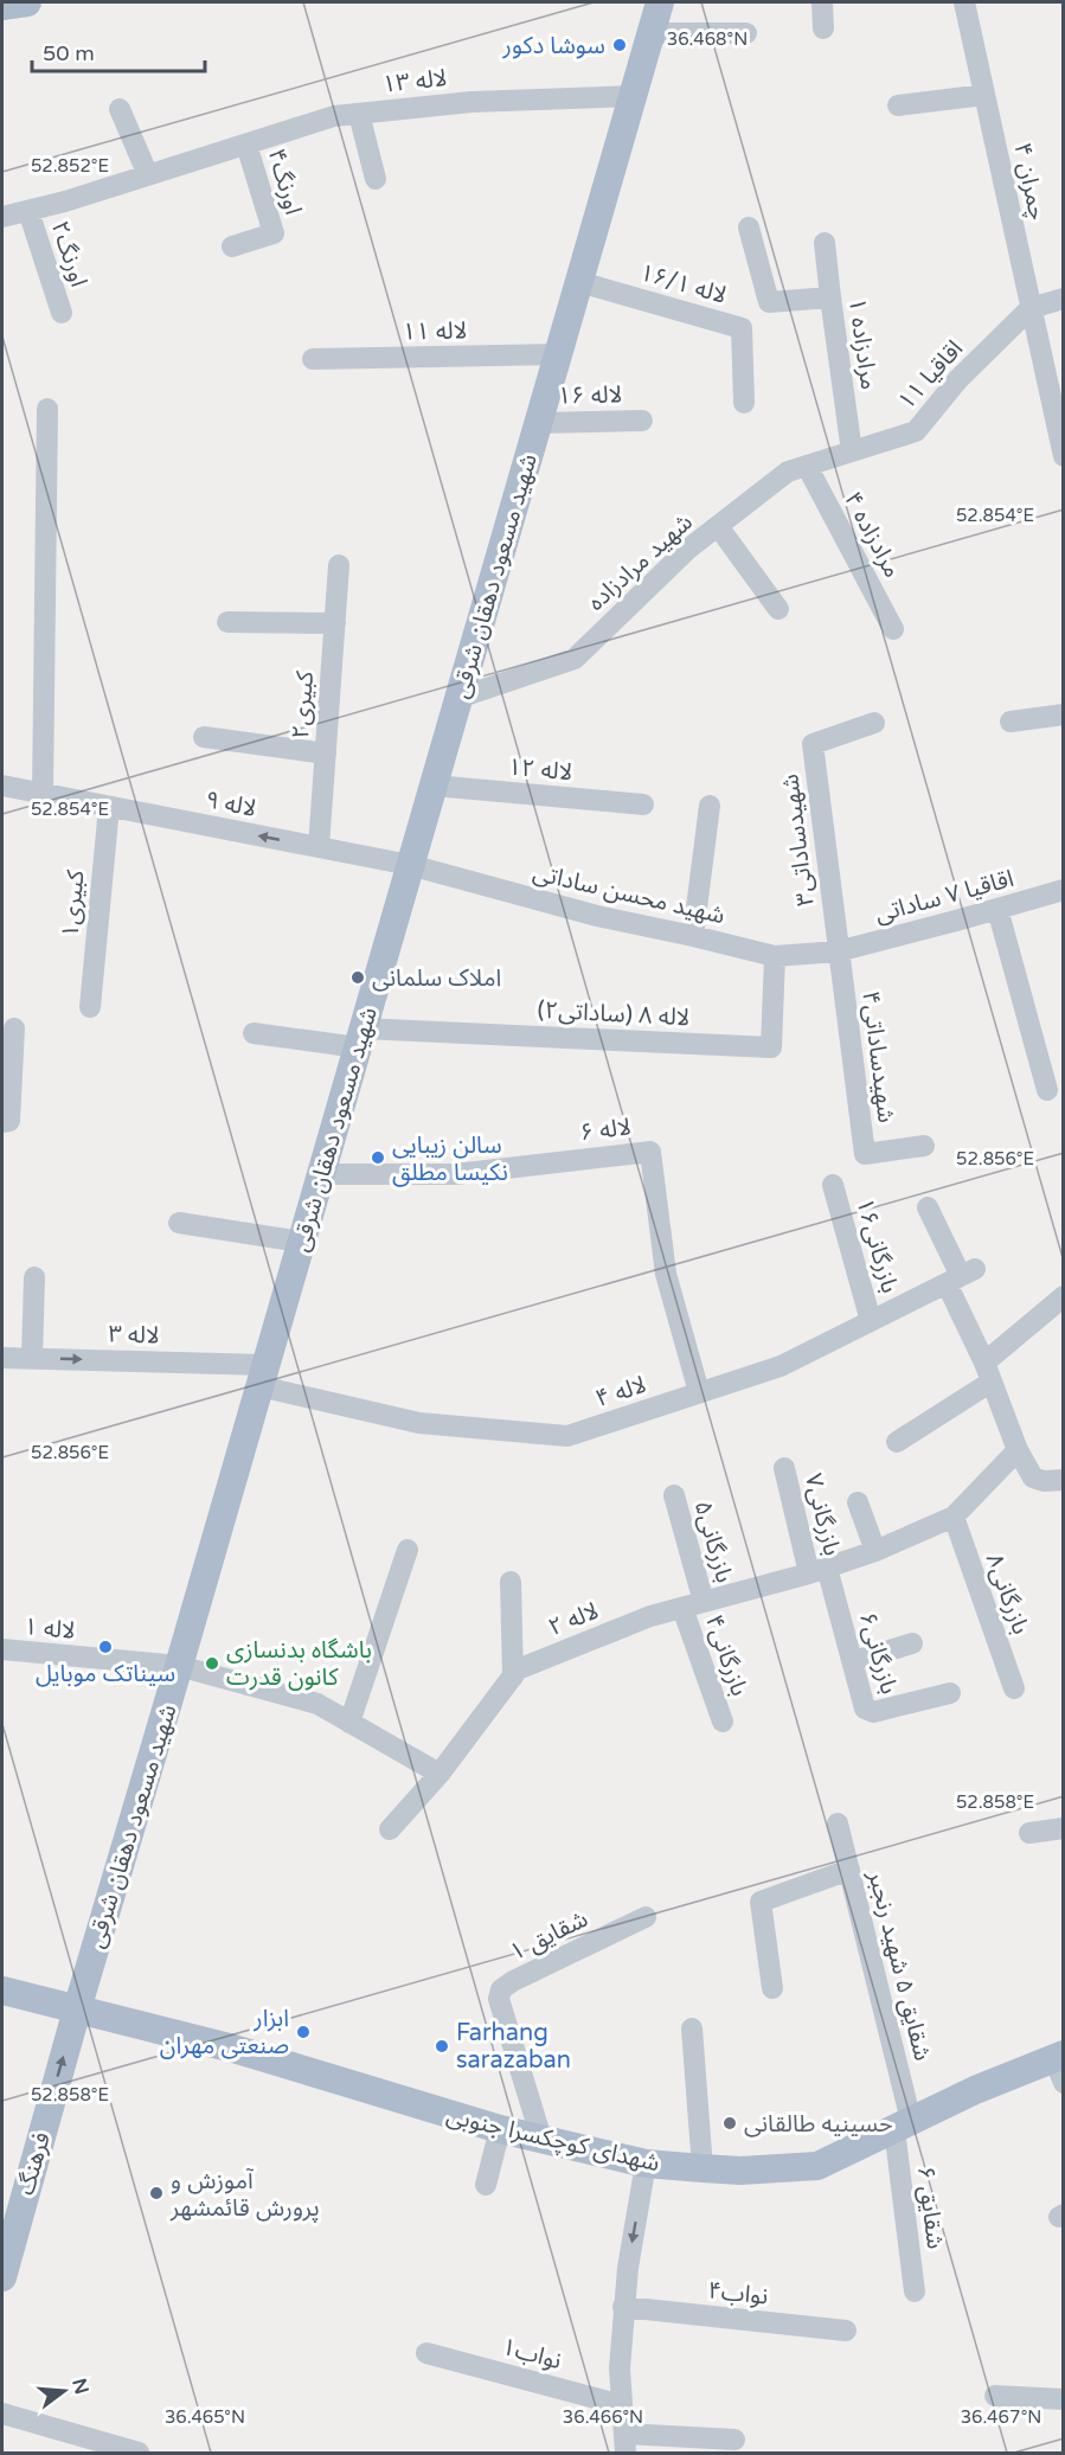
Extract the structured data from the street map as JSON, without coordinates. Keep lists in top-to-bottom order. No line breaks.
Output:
{"streets":{"main road":["شهید مسعود دهقان شرقی","شهدای کوچکسرا جنوبی","فرهنگ"],"street":["لاله ۱۳","اورنگ۴","چمران ۴","اورنگ۲","لاله ۱۶/۱","لاله ۱۱","مرادزاده ۱","اقاقیا ۱۱","لاله ۱۶","مرادزاده ۴","شهید مرادزاده","کبیری۲","لاله ۱۲","لاله ۹","شهیدساداتی۳","شهید محسن ساداتی","اقاقیا ۷ ساداتی","کبیری۱","لاله ۸ (ساداتی۲)","شهیدساداتی۴","لاله ۶","بازرگانی۱۶","لاله ۳","لاله ۴","بازرگانی۷","بازرگانی۵","بازرگانی۸","لاله ۲","لاله ۱","بازرگانی۶","بازرگانی۴","شقایق ۱","شقایق ۵ شهید رنجبر","شقایق ۶","نواب۴","نواب۱"]},"crossings":[["لاله ۱۳","اورنگ۴"],["لاله ۱۳","اورنگ۲"],["لاله ۱۳","شهید مسعود دهقان شرقی"],["چمران ۴","اقاقیا ۱۱"],["لاله ۱۶/۱","شهید مسعود دهقان شرقی"],["لاله ۱۱","شهید مسعود دهقان شرقی"],["مرادزاده ۱","اقاقیا ۱۱"],["مرادزاده ۱","شهید مرادزاده"],["اقاقیا ۱۱","شهید مرادزاده"],["لاله ۱۶","شهید مسعود دهقان شرقی"],["مرادزاده ۴","شهید مرادزاده"],["شهید مرادزاده","شهید مسعود دهقان شرقی"],["شهید مسعود دهقان شرقی","لاله ۱۲"],["شهید مسعود دهقان شرقی","لاله ۹"],["شهید مسعود دهقان شرقی","شهید محسن ساداتی"],["شهید مسعود دهقان شرقی","لاله ۸ (ساداتی۲)"],["شهید مسعود دهقان شرقی","لاله ۶"],["شهید مسعود دهقان شرقی","لاله ۳"],["شهید مسعود دهقان شرقی","لاله ۴"],["شهید مسعود دهقان شرقی","لاله ۱"],["شهید مسعود دهقان شرقی","شهدای کوچکسرا جنوبی"],["شهید مسعود دهقان شرقی","فرهنگ"],["کبیری۲","لاله ۹"],["لاله ۹","شهید محسن ساداتی"],["لاله ۹","کبیری۱"],["شهیدساداتی۳","شهید محسن ساداتی"],["شهیدساداتی۳","اقاقیا ۷ ساداتی"],["شهیدساداتی۳","شهیدساداتی۴"],["شهید محسن ساداتی","اقاقیا ۷ ساداتی"],["شهید محسن ساداتی","لاله ۸ (ساداتی۲)"],["شهید محسن ساداتی","شهیدساداتی۴"],["اقاقیا ۷ ساداتی","شهیدساداتی۴"],["لاله ۶","لاله ۴"],["بازرگانی۱۶","لاله ۴"],["لاله ۳","لاله ۴"],["بازرگانی۷","لاله ۲"],["بازرگانی۷","بازرگانی۶"],["بازرگانی۵","لاله ۲"],["بازرگانی۸","لاله ۲"],["لاله ۲","بازرگانی۶"],["لاله ۲","بازرگانی۴"],["شقایق ۱","شهدای کوچکسرا جنوبی"],["شقایق ۵ شهید رنجبر","شهدای کوچکسرا جنوبی"],["شقایق ۵ شهید رنجبر","شقایق ۶"],["شهدای کوچکسرا جنوبی","فرهنگ"],["شهدای کوچکسرا جنوبی","شقایق ۶"]],"one_way":["فرهنگ"],"places":["سوشا دکور","املاک سلمانی","سالن زیبایی نکیسا مطلق","سیناتک موبایل","باشگاه بدنسازی کانون قدرت","ابزار صنعتی مهران","Farhang sarazaban","حسینیه طالقانی","آموزش و پرورش قائمشهر"],"scale_bar":"50 m","north":"right","coordinates":["36.468°N","52.852°E","52.854°E","52.856°E","52.858°E","36.465°N","36.466°N","36.467°N"]}
